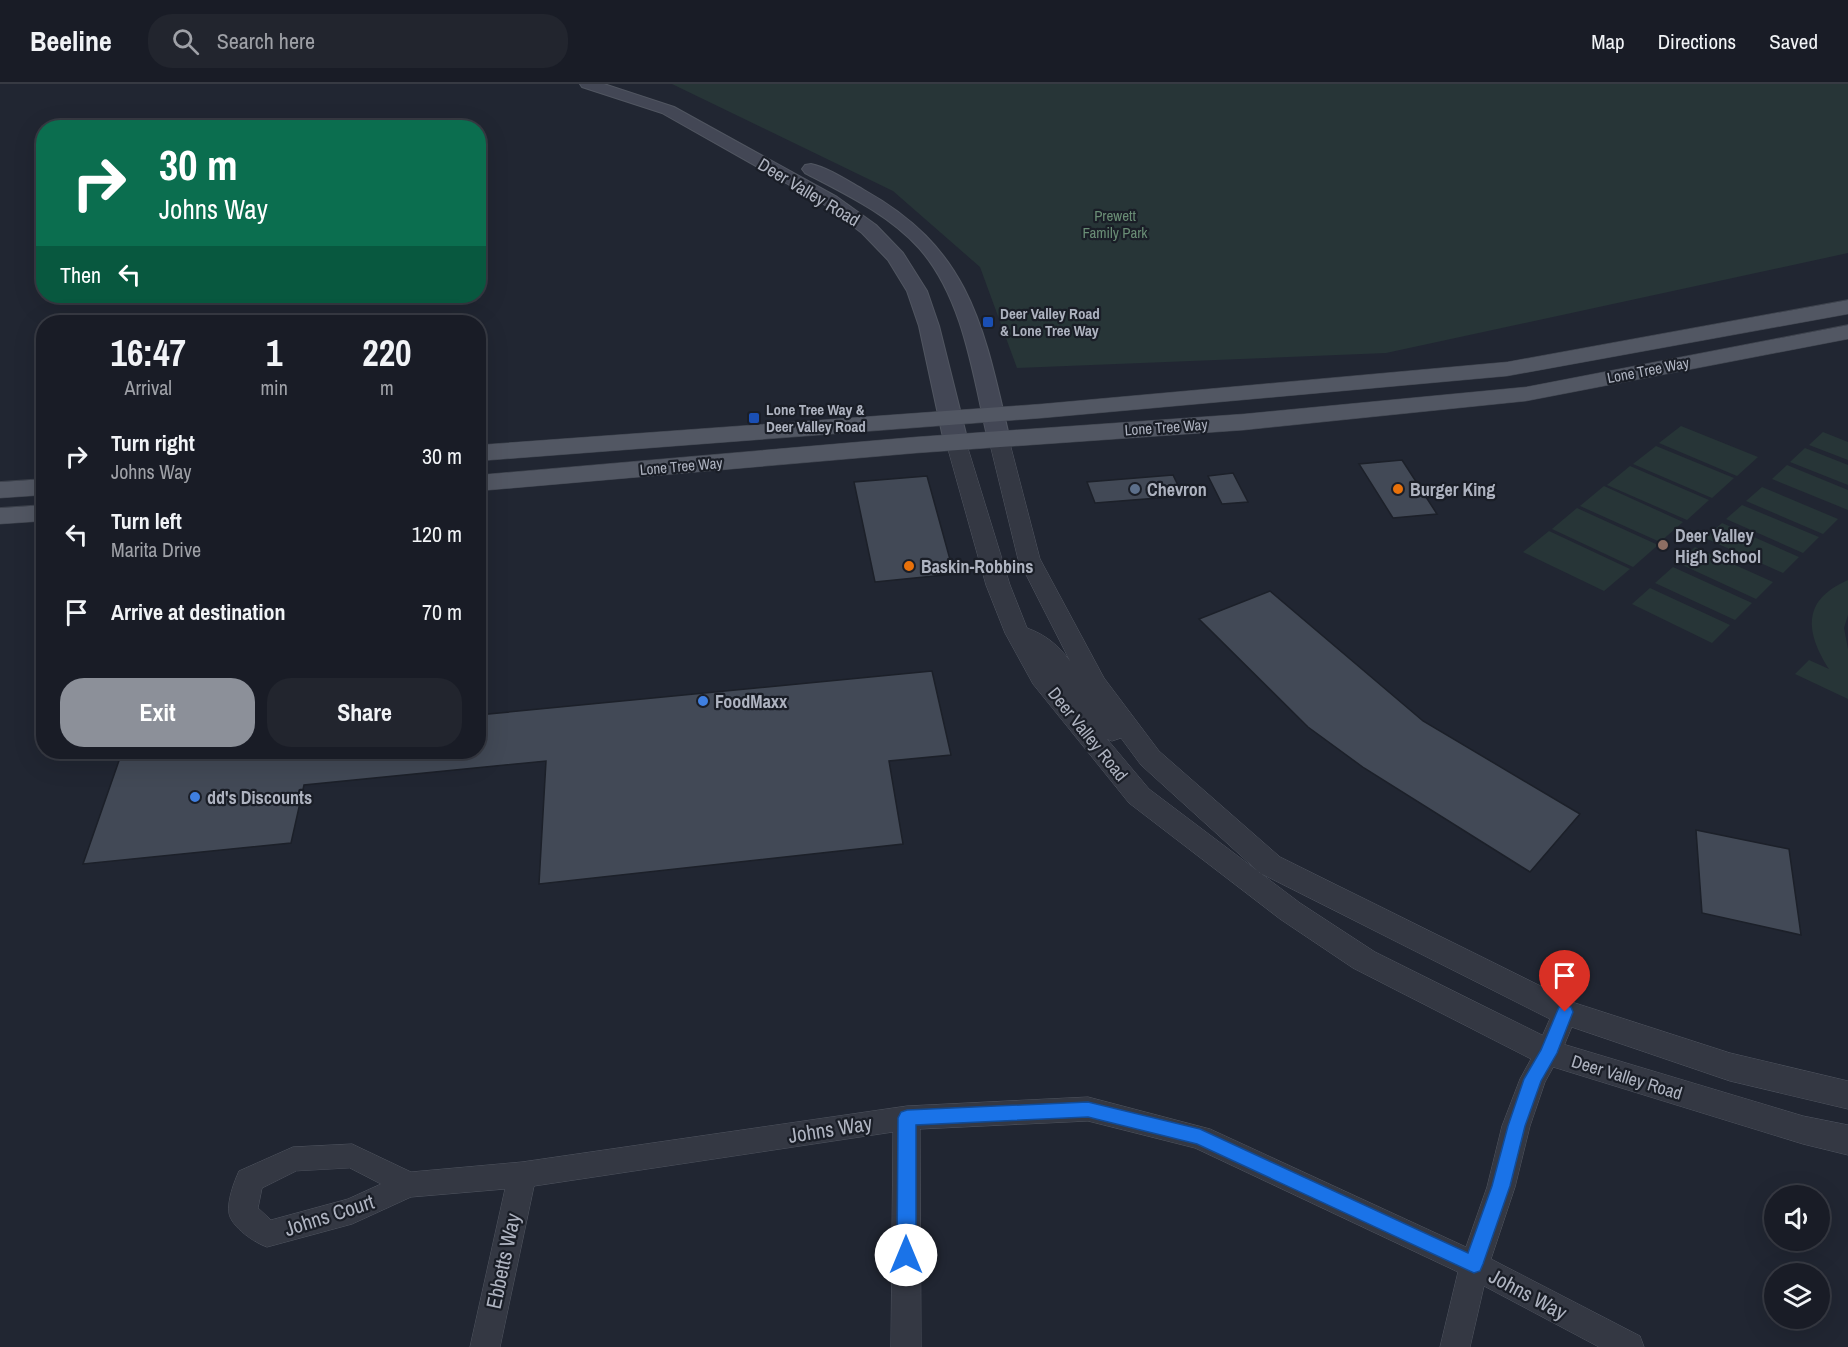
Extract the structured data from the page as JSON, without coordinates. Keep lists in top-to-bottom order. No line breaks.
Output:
{"streets":{"main road":["Deer Valley Road","Lone Tree Way"],"street":["Johns Way","Johns Court","Ebbetts Way"]},"crossings":[["Deer Valley Road","Lone Tree Way"],["Johns Way","Johns Court"],["Johns Way","Ebbetts Way"],["Johns Court","Ebbetts Way"]],"parks":["Prewett Family Park"],"places":{"transit":["Deer Valley Road & Lone Tree Way","Lone Tree Way & Deer Valley Road"],"other":["Chevron","Burger King","Deer Valley High School","Baskin-Robbins","FoodMaxx","dd's Discounts"]},"page":{"header":"Beeline","search":"Search here","nav":["Map","Directions","Saved"],"turn":["30 m","Johns Way"],"then":"Then","eta":["16:47","Arrival","1","min","220","m"],"list":[{"name":"Turn right","note":"Johns Way","value":"30 m"},{"name":"Turn left","note":"Marita Drive","value":"120 m"},{"name":"Arrive at destination","value":"70 m"}],"buttons":["Exit","Share"]}}
